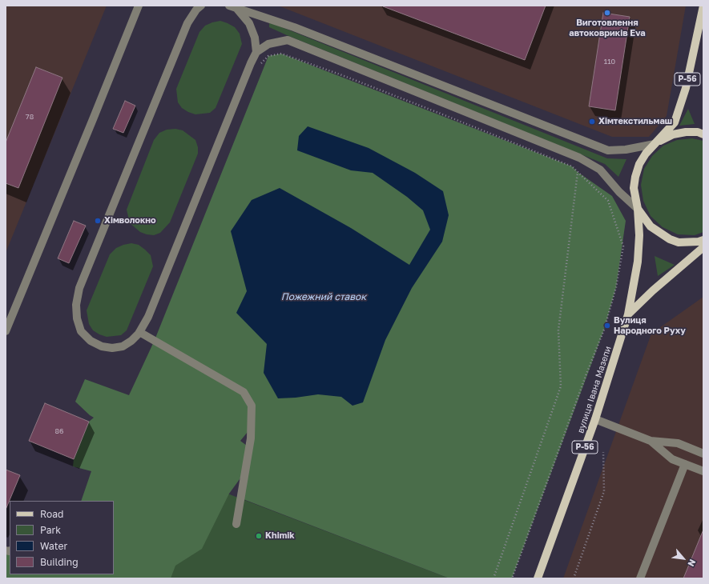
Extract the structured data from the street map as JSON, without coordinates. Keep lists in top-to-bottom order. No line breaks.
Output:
{"streets":{"main road":["Р-56","вулиця Івана Мазепи"]},"crossings":[["Р-56","вулиця Івана Мазепи"]],"water":["Пожежний ставок"],"places":["Виготовлення автоковриків Eva","Хімтекстильмаш","Хімволокно","Вулиця Народного Руху","Khimik"],"house_numbers":["110","78","86"],"legend":["Road","Park","Water","Building"],"north":"bottom right"}
